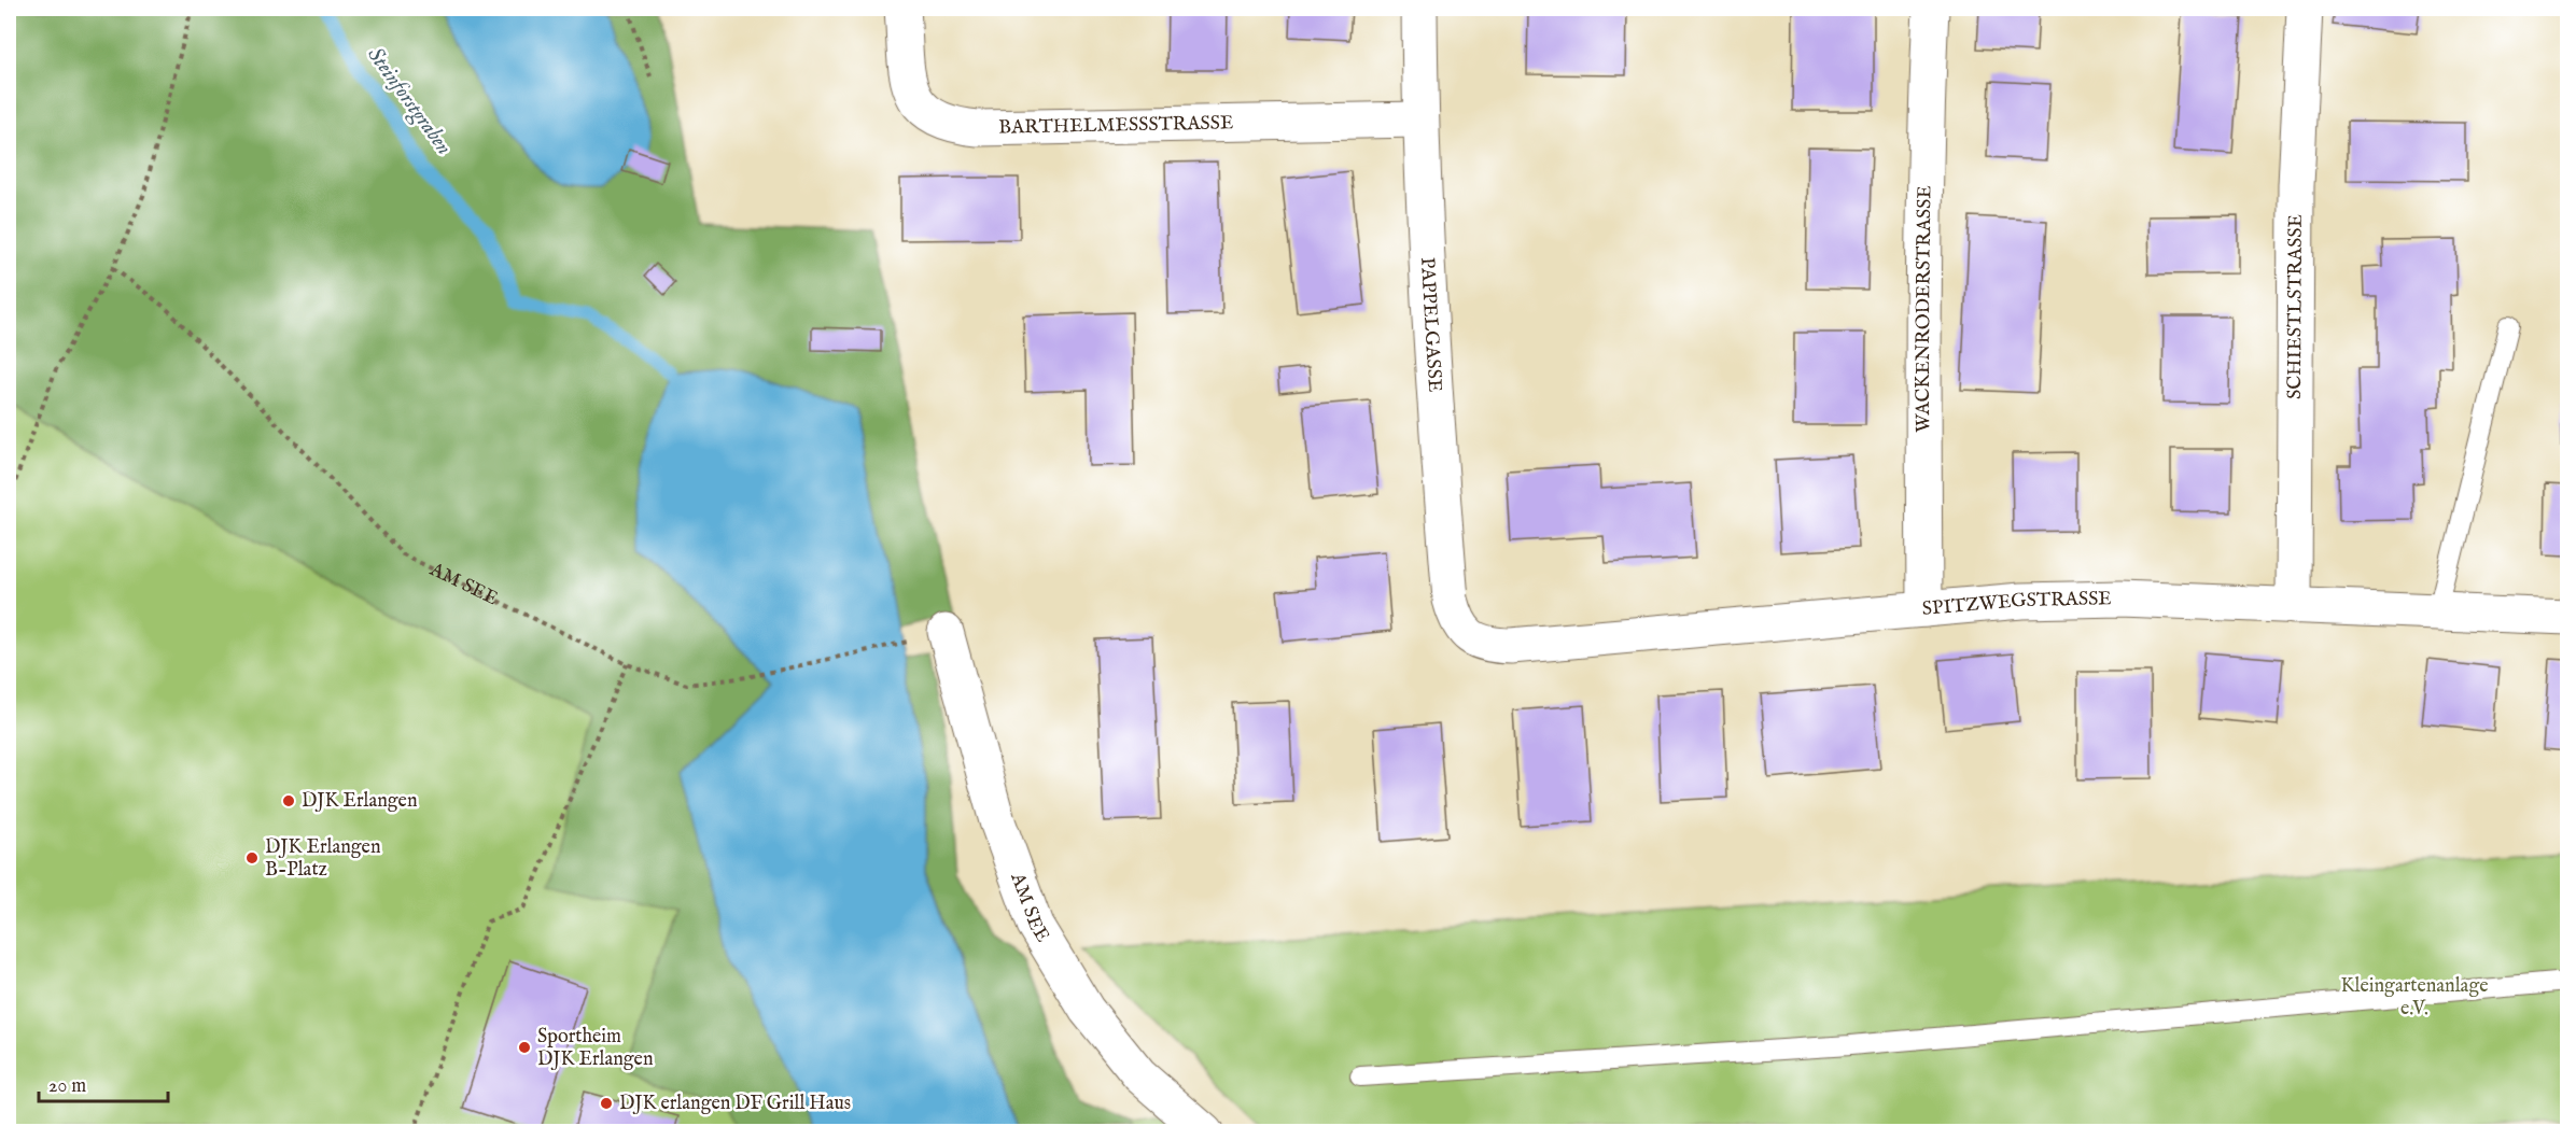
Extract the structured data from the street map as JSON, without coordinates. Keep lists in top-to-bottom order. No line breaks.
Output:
{"streets":{"street":["BARTHELMESSSTRASSE","SCHIESTLSTRASSE","WACKENRODERSTRASSE","PAPPELGASSE","AM SEE","SPITZWEGSTRASSE"]},"crossings":[["BARTHELMESSSTRASSE","PAPPELGASSE"],["SCHIESTLSTRASSE","SPITZWEGSTRASSE"],["WACKENRODERSTRASSE","SPITZWEGSTRASSE"],["PAPPELGASSE","SPITZWEGSTRASSE"]],"water":["Steinforstgraben"],"parks":["Kleingartenanlage e.V."],"places":["DJK Erlangen","DJK Erlangen B-Platz","Sportheim DJK Erlangen","DJK erlangen DF Grill Haus"],"scale_bar":"20 m"}
